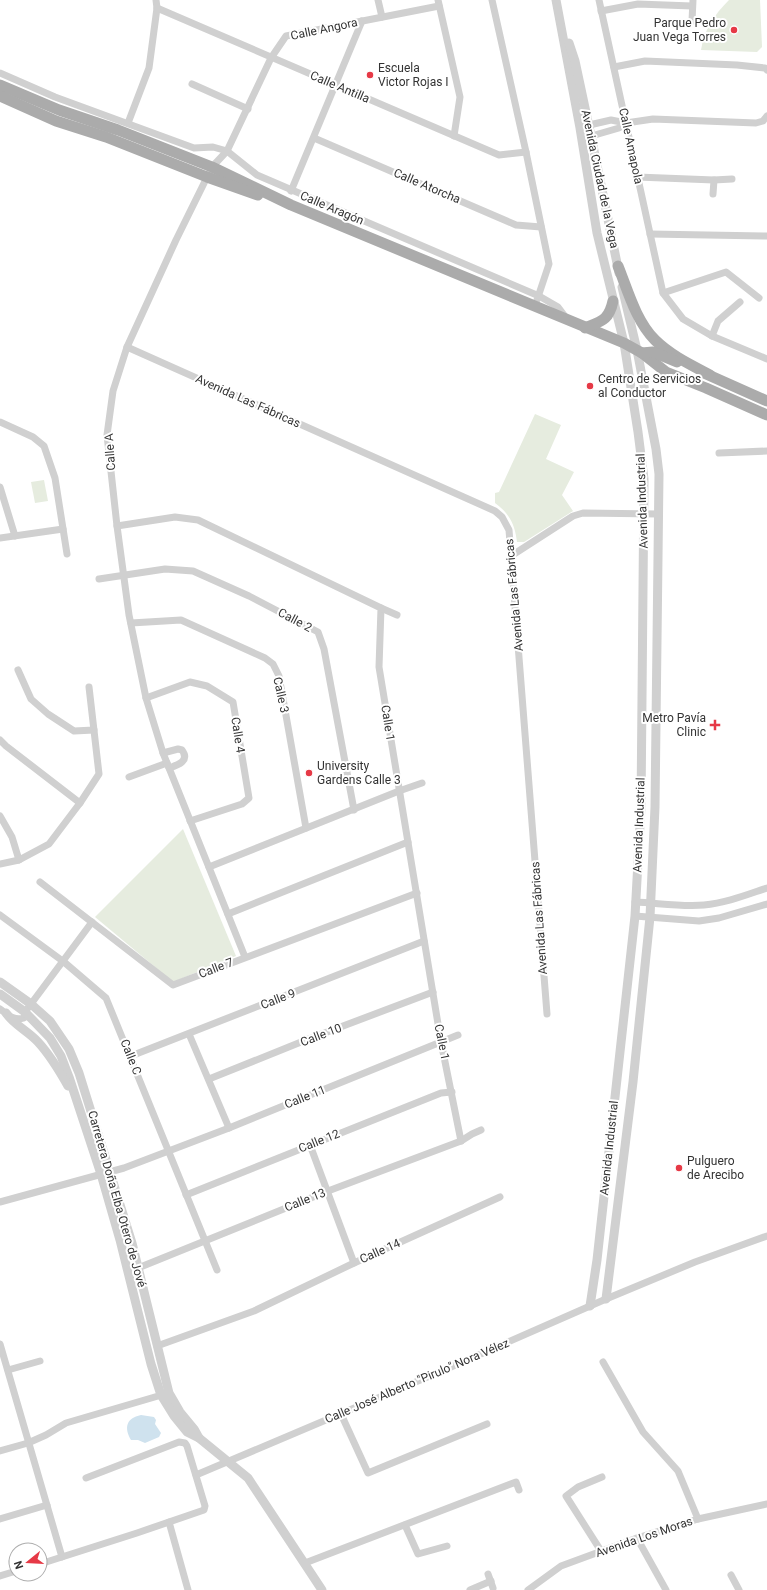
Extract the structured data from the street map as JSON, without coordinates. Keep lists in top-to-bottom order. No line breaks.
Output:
{"streets":{"street":["Calle Angora","Calle Antilla","Calle Amapola","Avenida Ciudad de la Vega","Calle Atorcha","Calle Aragón","Avenida Las Fábricas","Calle A","Avenida Industrial","Calle 2","Calle 3","Calle 1","Calle 4","Calle 7","Calle 9","Calle 10","Calle C","Calle 11","Calle 12","Carretera Doña Elba Otero de Jové","Calle 13","Calle 14","Calle José Alberto \"Pirulo\" Nora Vélez","Avenida Los Moras"]},"crossings":[["Calle Angora","Calle Antilla"],["Calle Angora","Calle Aragón"],["Calle Angora","Calle A"],["Avenida Ciudad de la Vega","Avenida Industrial"],["Avenida Las Fábricas","Calle A"],["Calle A","Calle 2"],["Calle A","Calle 3"],["Calle A","Calle 4"],["Calle A","Calle 7"],["Avenida Industrial","Calle José Alberto \"Pirulo\" Nora Vélez"],["Calle 1","Calle 7"],["Calle 1","Calle 9"],["Calle 1","Calle 10"],["Calle 1","Calle 11"],["Calle 1","Calle 12"],["Calle 1","Calle 13"],["Calle 9","Calle C"],["Calle C","Calle 11"],["Calle C","Calle 12"],["Calle C","Calle 13"],["Calle 11","Carretera Doña Elba Otero de Jové"],["Calle 12","Calle 14"],["Carretera Doña Elba Otero de Jové","Calle 13"],["Carretera Doña Elba Otero de Jové","Calle José Alberto \"Pirulo\" Nora Vélez"],["Calle 13","Calle 14"]],"places":{"other":["Parque Pedro Juan Vega Torres","Escuela Victor Rojas I","Centro de Servicios al Conductor","University Gardens Calle 3","Pulguero de Arecibo"],"health":["Metro Pavía Clinic"]},"north":"left"}
